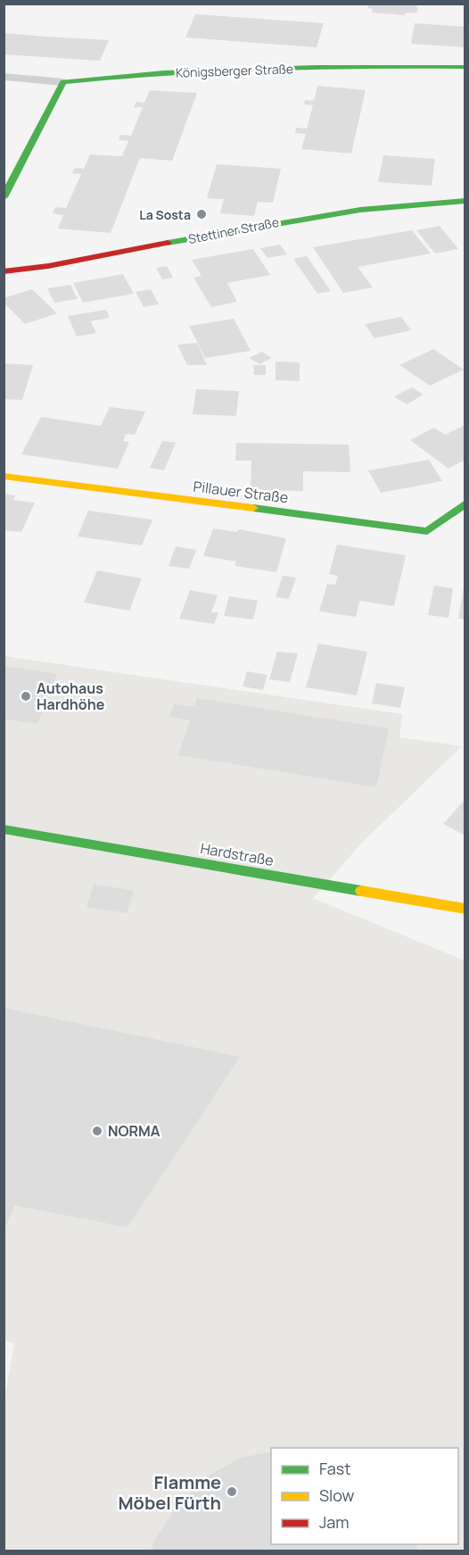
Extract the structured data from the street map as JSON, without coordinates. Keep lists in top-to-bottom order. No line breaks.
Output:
{"streets":{"street":["Königsberger Straße","Stettiner Straße","Pillauer Straße","Hardstraße"]},"places":["La Sosta","Autohaus Hardhöhe","NORMA","Flamme Möbel Fürth"],"legend":["Fast","Slow","Jam"]}
